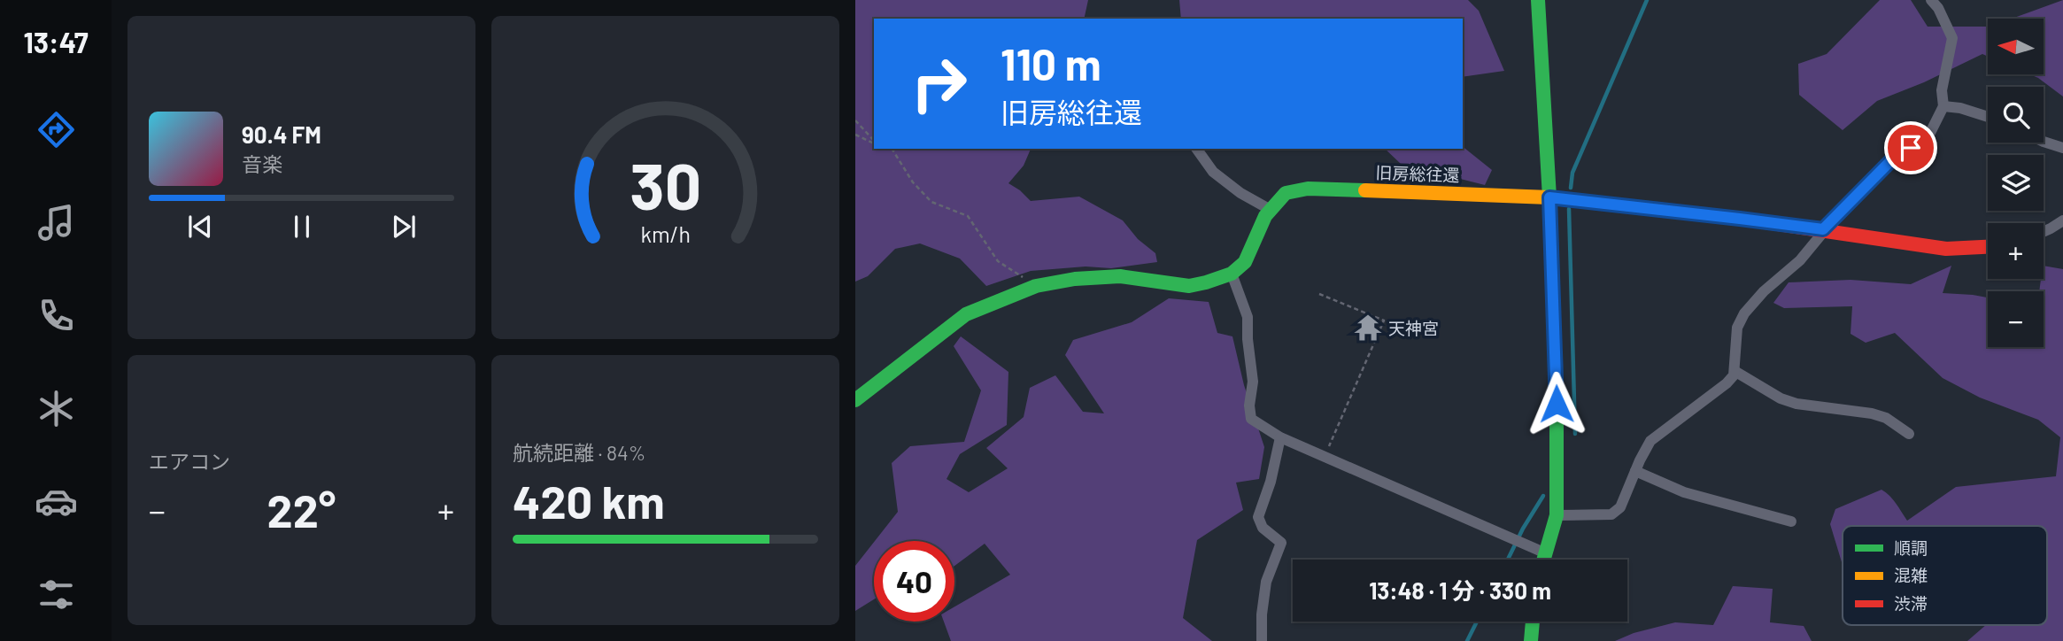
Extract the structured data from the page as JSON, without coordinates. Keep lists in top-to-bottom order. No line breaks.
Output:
{"streets":{"street":["旧房総往還"]},"places":{"temple":["天神宮"]},"legend":["順調","混雑","渋滞"],"north":"left","page":{"tabs":"13:47","map_buttons":["+","−"],"turn":["110 m","旧房総往還"],"song":["90.4 FM","音楽"],"tile":["エアコン",["航続距離 · 84%","420 km"]],"heat":["−","22°","+"],"limit":"40","trip":"13:48 · 1 分 · 330 m","gauge":["30","km/h"]}}
